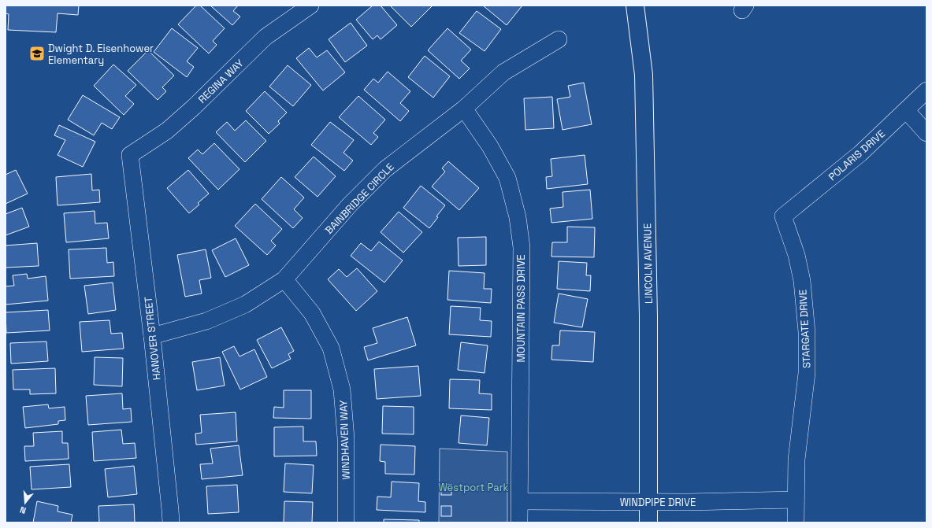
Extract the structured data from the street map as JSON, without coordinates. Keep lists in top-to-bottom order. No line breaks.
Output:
{"streets":{"main road":["LINCOLN AVENUE"],"street":["REGINA WAY","POLARIS DRIVE","BAINBRIDGE CIRCLE","MOUNTAIN PASS DRIVE","STARGATE DRIVE","HANOVER STREET","WINDHAVEN WAY","WINDPIPE DRIVE"]},"crossings":[["REGINA WAY","HANOVER STREET"],["POLARIS DRIVE","STARGATE DRIVE"],["BAINBRIDGE CIRCLE","MOUNTAIN PASS DRIVE"],["BAINBRIDGE CIRCLE","HANOVER STREET"],["BAINBRIDGE CIRCLE","WINDHAVEN WAY"],["LINCOLN AVENUE","WINDPIPE DRIVE"],["MOUNTAIN PASS DRIVE","WINDPIPE DRIVE"],["STARGATE DRIVE","WINDPIPE DRIVE"]],"parks":["Westport Park"],"places":{"school or university":["Dwight D. Eisenhower Elementary"]},"north":"bottom"}
